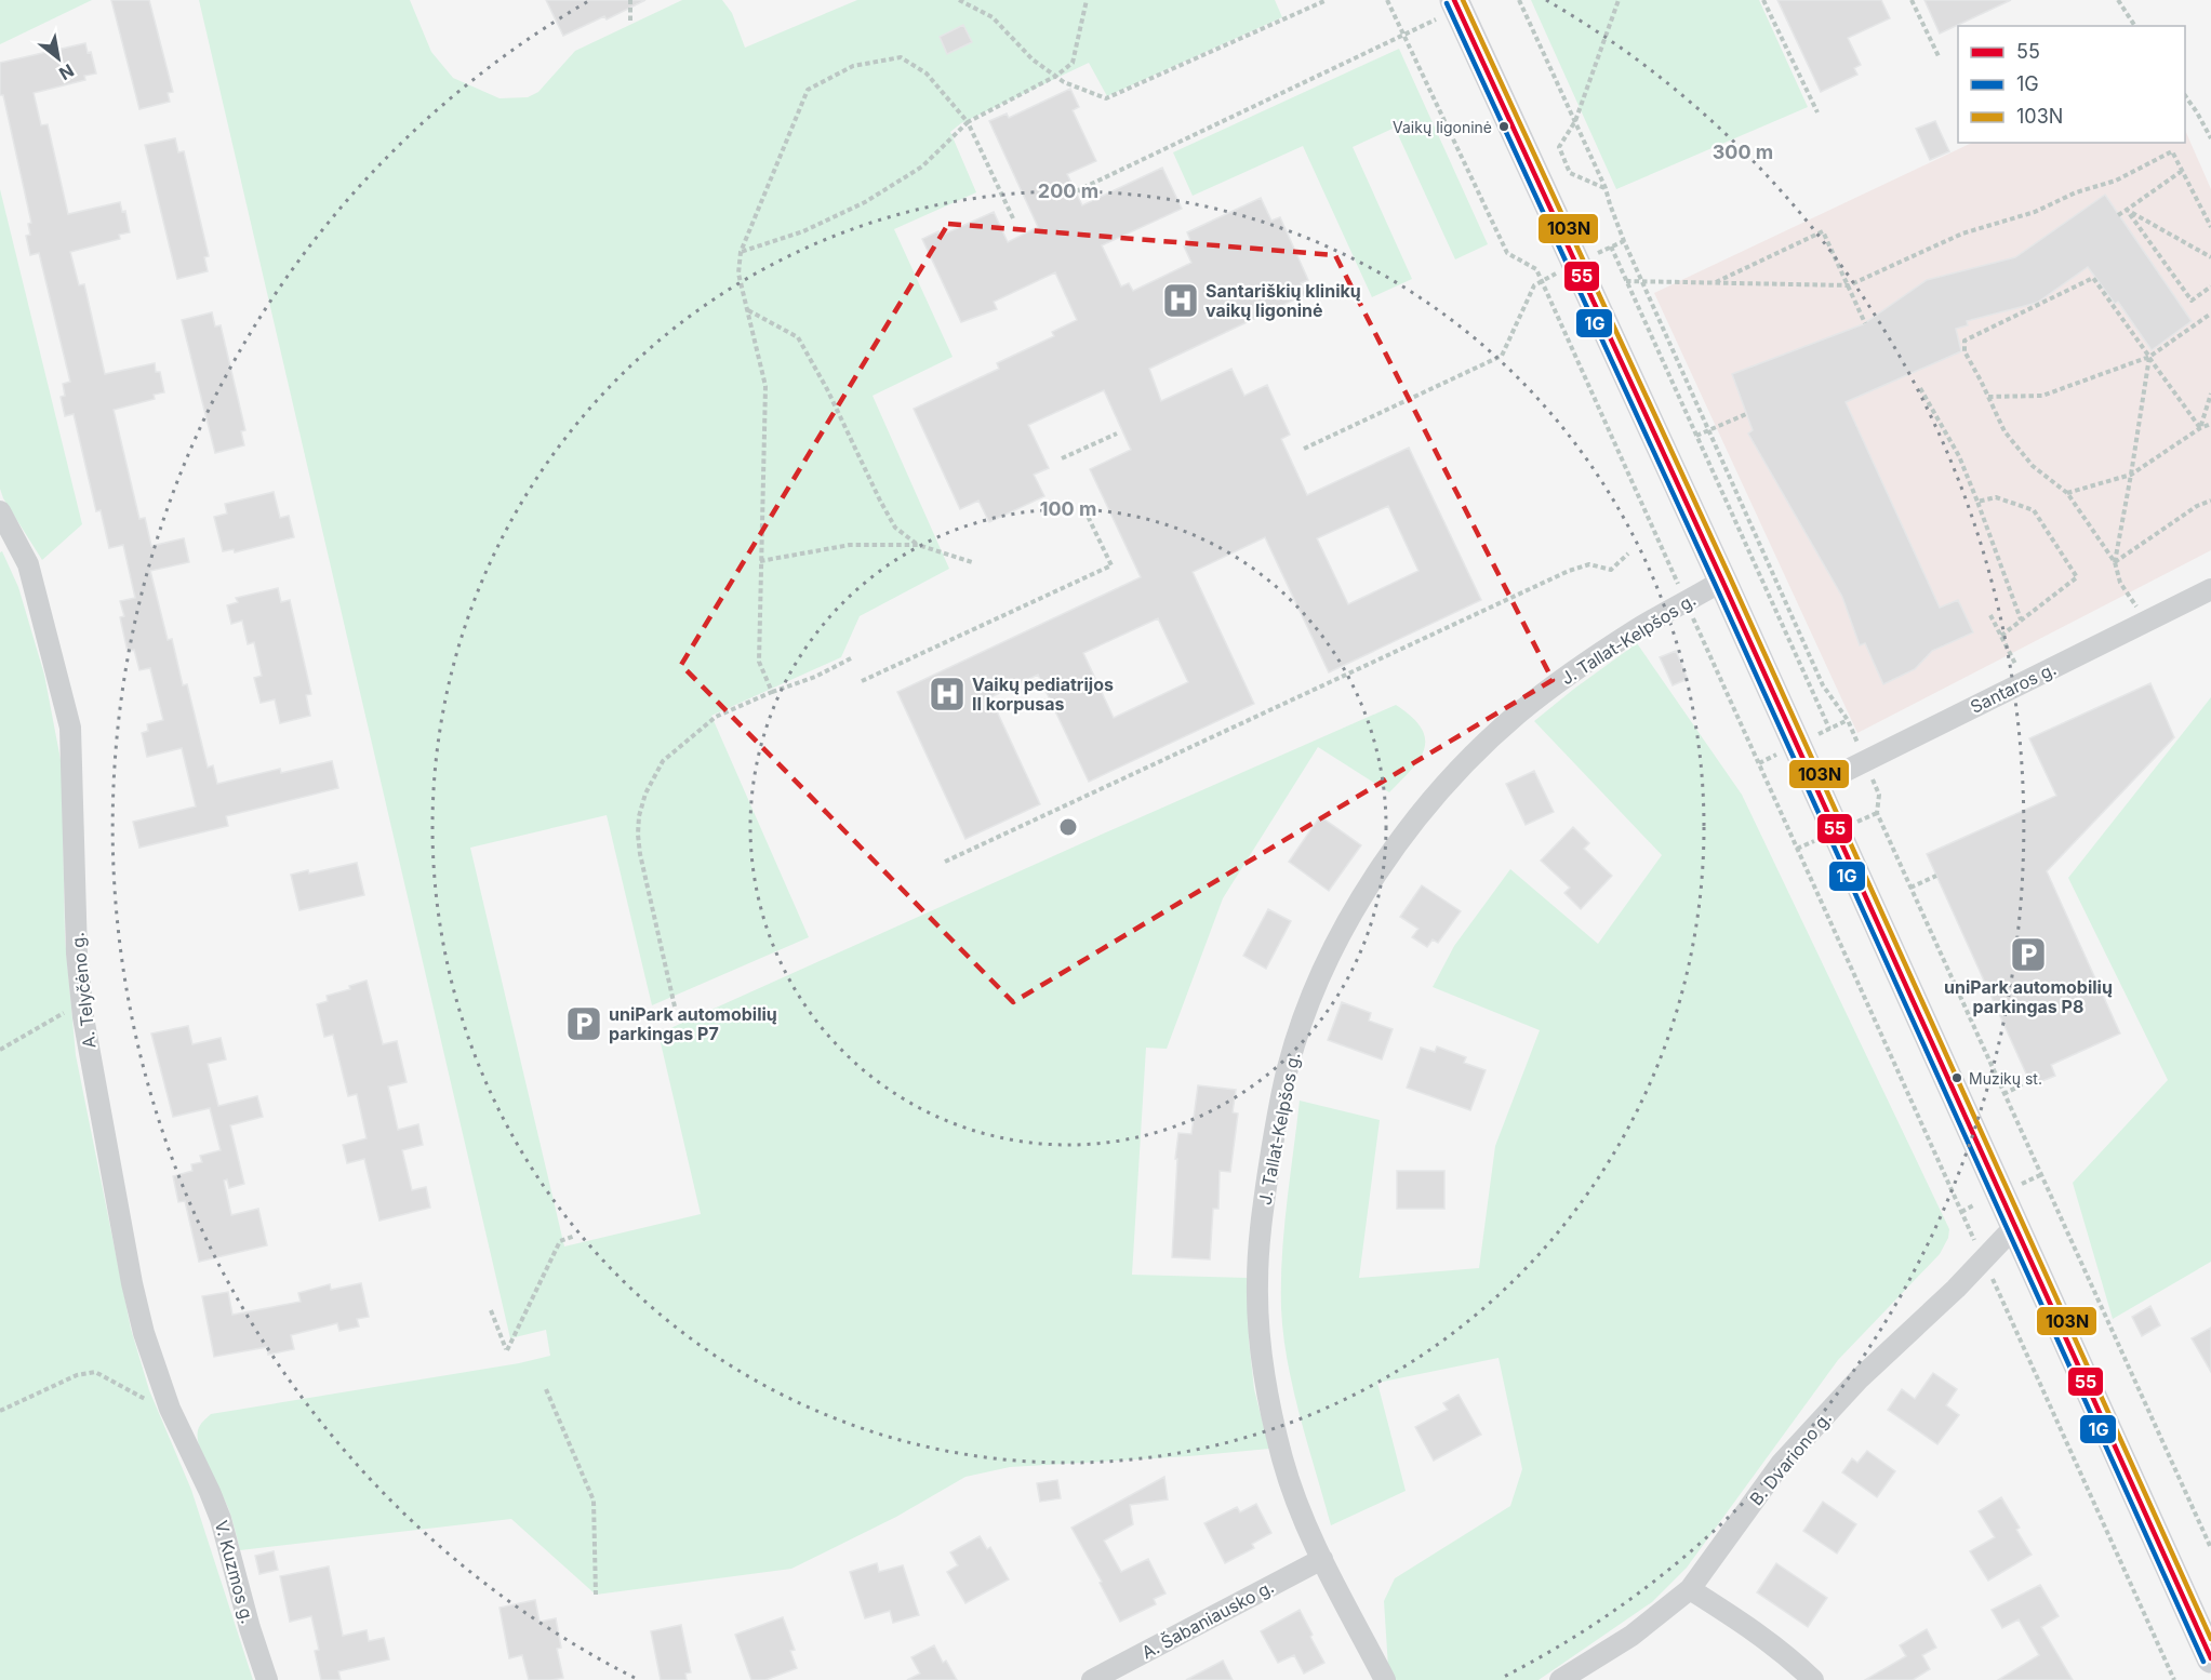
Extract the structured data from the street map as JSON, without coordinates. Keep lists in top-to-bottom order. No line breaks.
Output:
{"streets":{"street":["J. Tallat-Kelpšos g.","Santaros g.","A. Telyčėno g.","B. Dvariono g.","V. Kuzmos g.","A. Šabaniausko g."]},"crossings":[["J. Tallat-Kelpšos g.","A. Šabaniausko g."],["A. Telyčėno g.","V. Kuzmos g."]],"places":{"other":["Vaikų ligoninė","Muzikų st."],"hospital":["Santariškių klinikų vaikų ligoninė","Vaikų pediatrijos II korpusas"],"parking":["uniPark automobilių parkingas P8","uniPark automobilių parkingas P7"]},"lines":["transit line 55","transit line 103N","transit line 1G"],"legend":["55","1G","103N"],"north":"bottom right","rings":["300 m","200 m","100 m"]}
